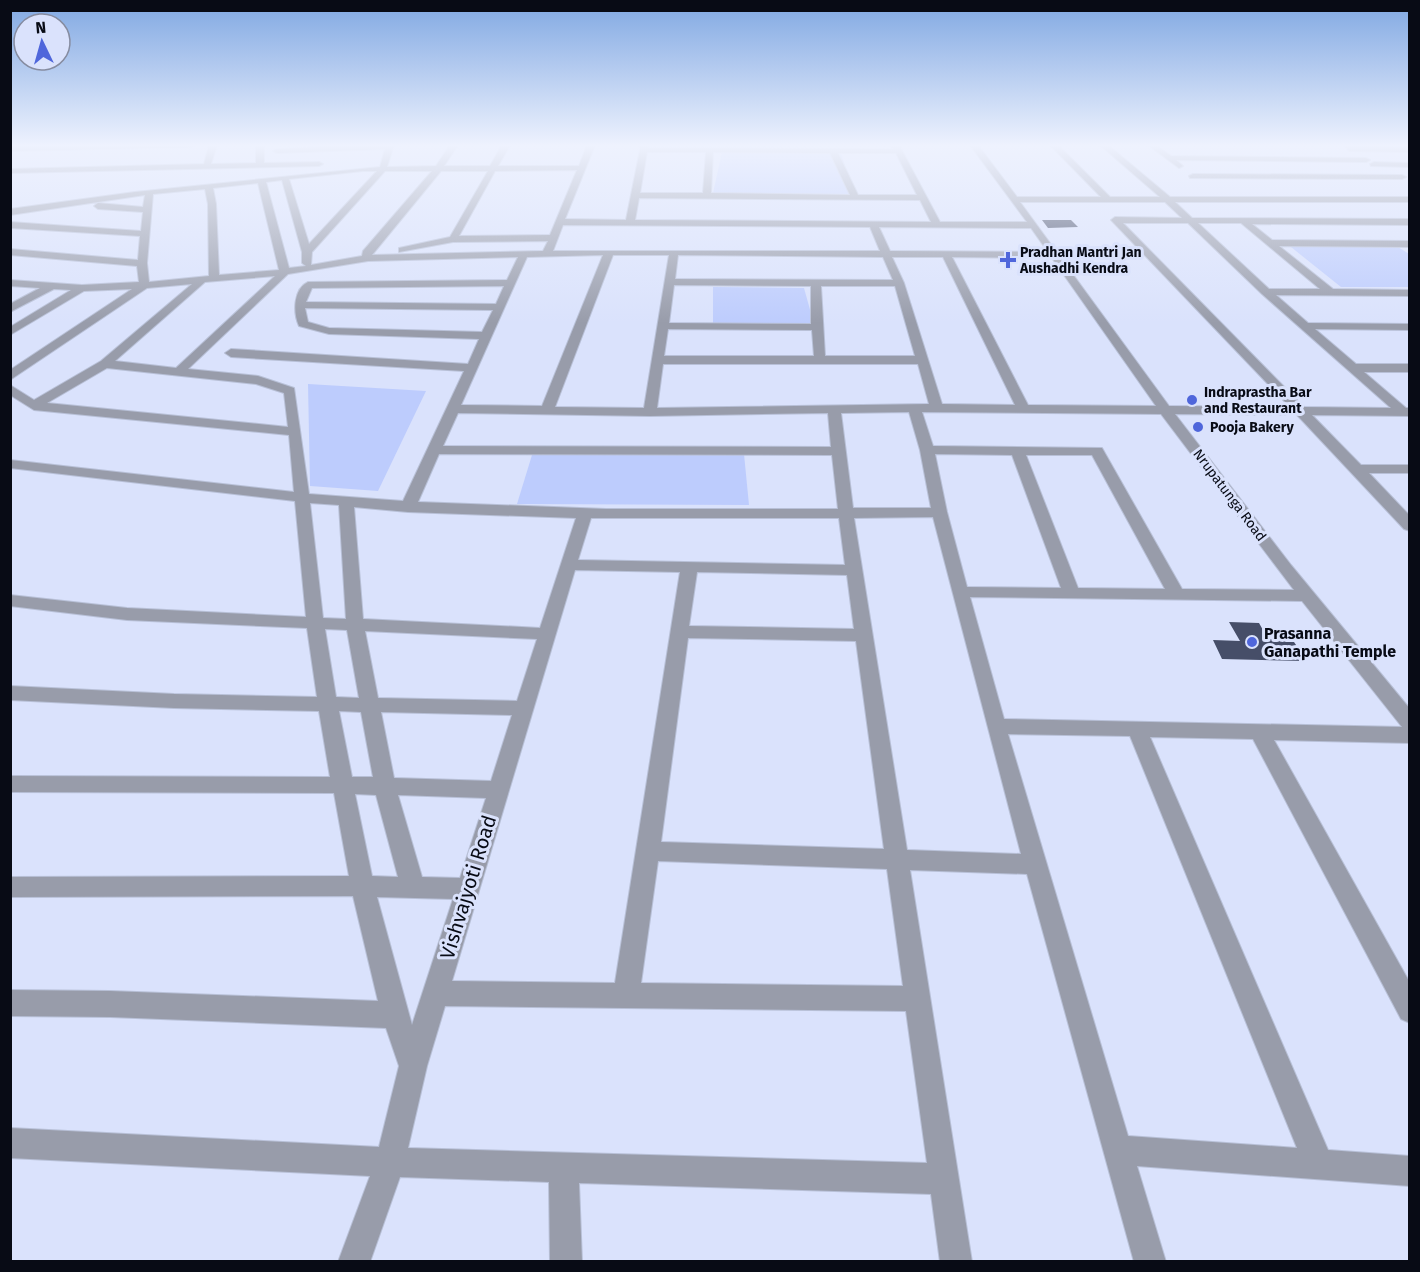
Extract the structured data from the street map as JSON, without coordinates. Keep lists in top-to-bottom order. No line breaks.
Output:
{"streets":{"street":["Nrupatunga Road","Vishvajyoti Road"]},"places":{"health":["Pradhan Mantri Jan Aushadhi Kendra"],"other":["Indraprastha Bar and Restaurant","Pooja Bakery","Prasanna Ganapathi Temple"]},"north":"top"}
